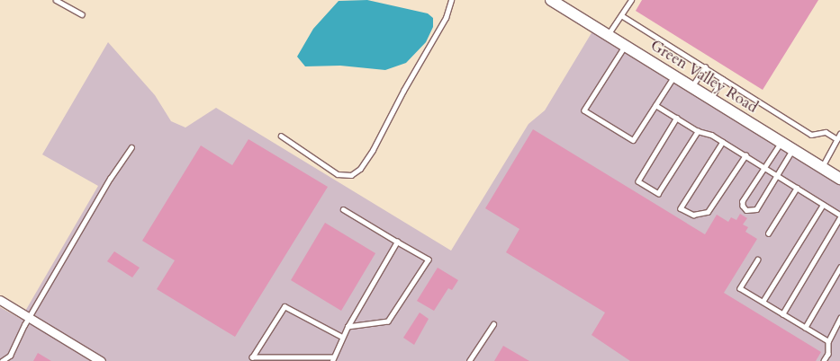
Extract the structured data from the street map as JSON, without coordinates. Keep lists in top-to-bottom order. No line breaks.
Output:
{"streets":{"street":["Green Valley Road"]}}
